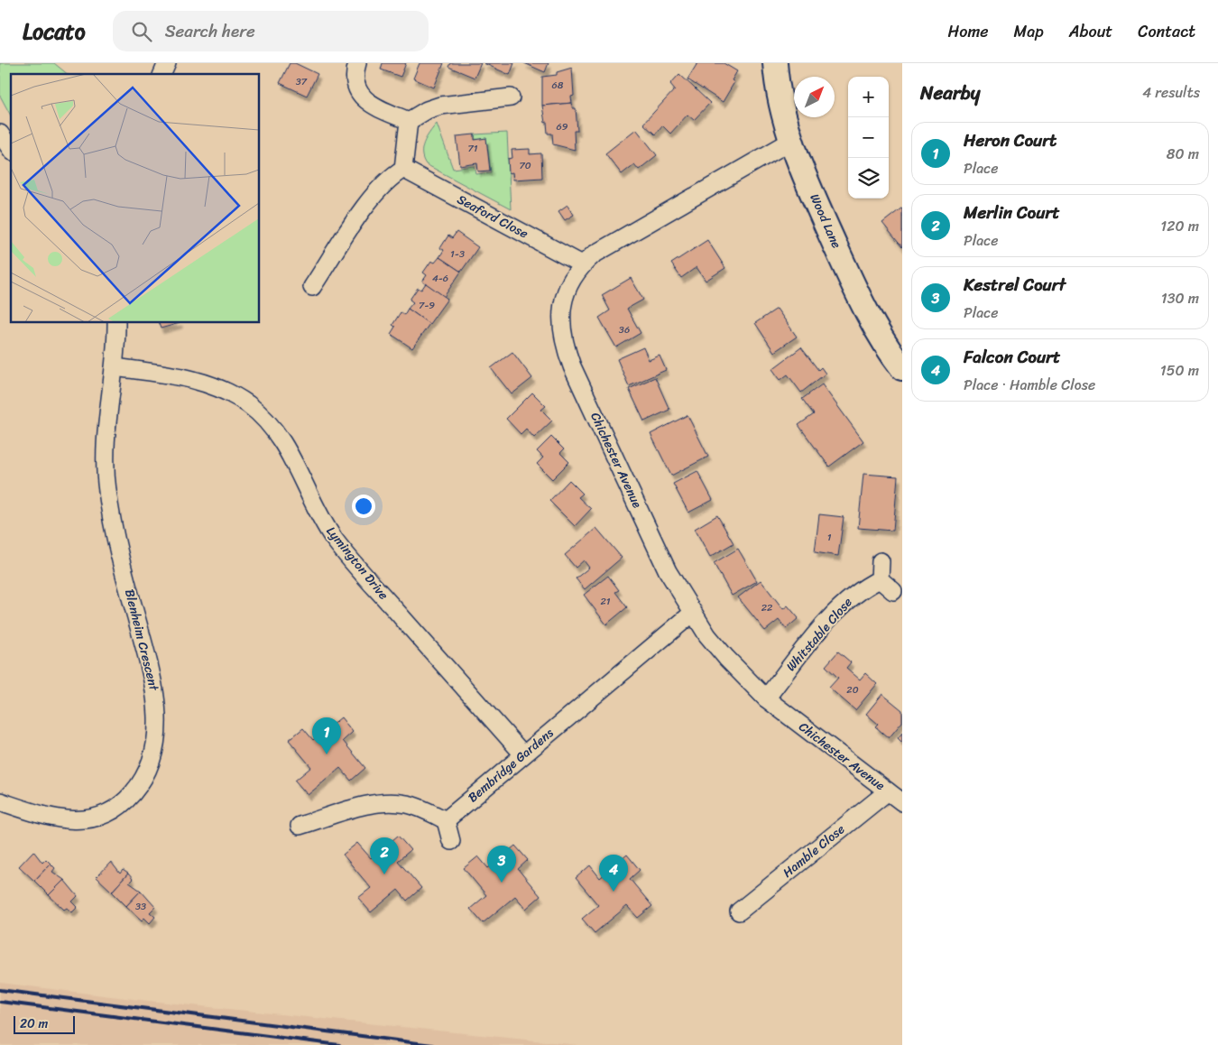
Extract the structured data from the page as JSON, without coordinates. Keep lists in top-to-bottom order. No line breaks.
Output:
{"streets":{"street":["Seaford Close","Wood Lane","Chichester Avenue","Lymington Drive","Whitstable Close","Blenheim Crescent","Bembridge Gardens","Hamble Close"]},"crossings":[["Seaford Close","Chichester Avenue"],["Wood Lane","Chichester Avenue"],["Chichester Avenue","Whitstable Close"],["Chichester Avenue","Bembridge Gardens"],["Chichester Avenue","Hamble Close"],["Lymington Drive","Blenheim Crescent"],["Lymington Drive","Bembridge Gardens"]],"house_numbers":["37","68","69","71","70","1-3","4-6","7-9","36","1","21","22","20","33"],"scale_bar":"20 m","north":"top right","page":{"header":"Locato","search":"Search here","nav":["Home","Map","About","Contact"],"heading":["Nearby","4 results"],"map_buttons":["+","−"],"list":[{"mark":"1","name":"Heron Court","note":"Place","value":"80 m"},{"mark":"2","name":"Merlin Court","note":"Place","value":"120 m"},{"mark":"3","name":"Kestrel Court","note":"Place","value":"130 m"},{"mark":"4","name":"Falcon Court","note":"Place · Hamble Close","value":"150 m"}],"pins":["1","2","3","4"],"scale":"20 m"}}
